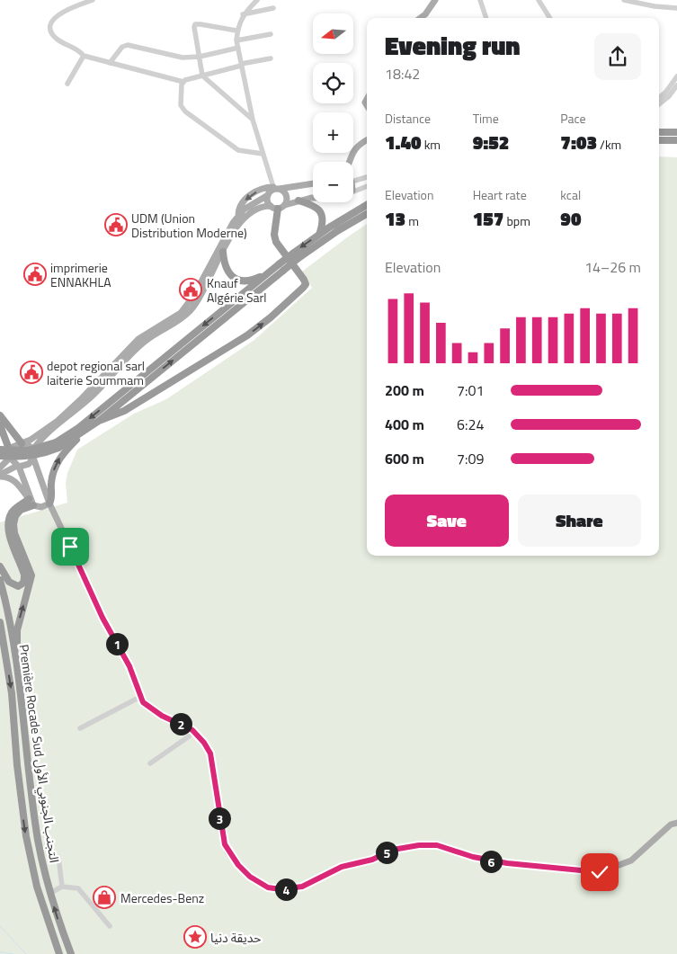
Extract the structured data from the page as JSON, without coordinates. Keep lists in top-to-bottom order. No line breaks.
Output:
{"streets":{"highway":["Première Rocade Sud التجنب الجنوبي الأول"]},"places":{"public building":["UDM (Union Distribution Moderne)","imprimerie ENNAKHLA","Knauf Algérie Sarl","depot regional sarl laiterie Soummam"],"shop":["Mercedes-Benz"],"place":["حديقة دنيا"]},"north":"left","page":{"map_buttons":["+","−"],"heading":["Evening run","18:42"],"stats":[["Distance","1.40 km"],["Time","9:52"],["Pace","7:03 /km"],["Elevation","13 m"],["Heart rate","157 bpm"],["kcal","90"]],"chart":["Elevation","14–26 m"],"list":[{"name":"200 m","note":"7:01"},{"name":"400 m","note":"6:24"},{"name":"600 m","note":"7:09"}],"buttons":["Save","Share"],"pins":["1","2","3","5","6","4"]}}
